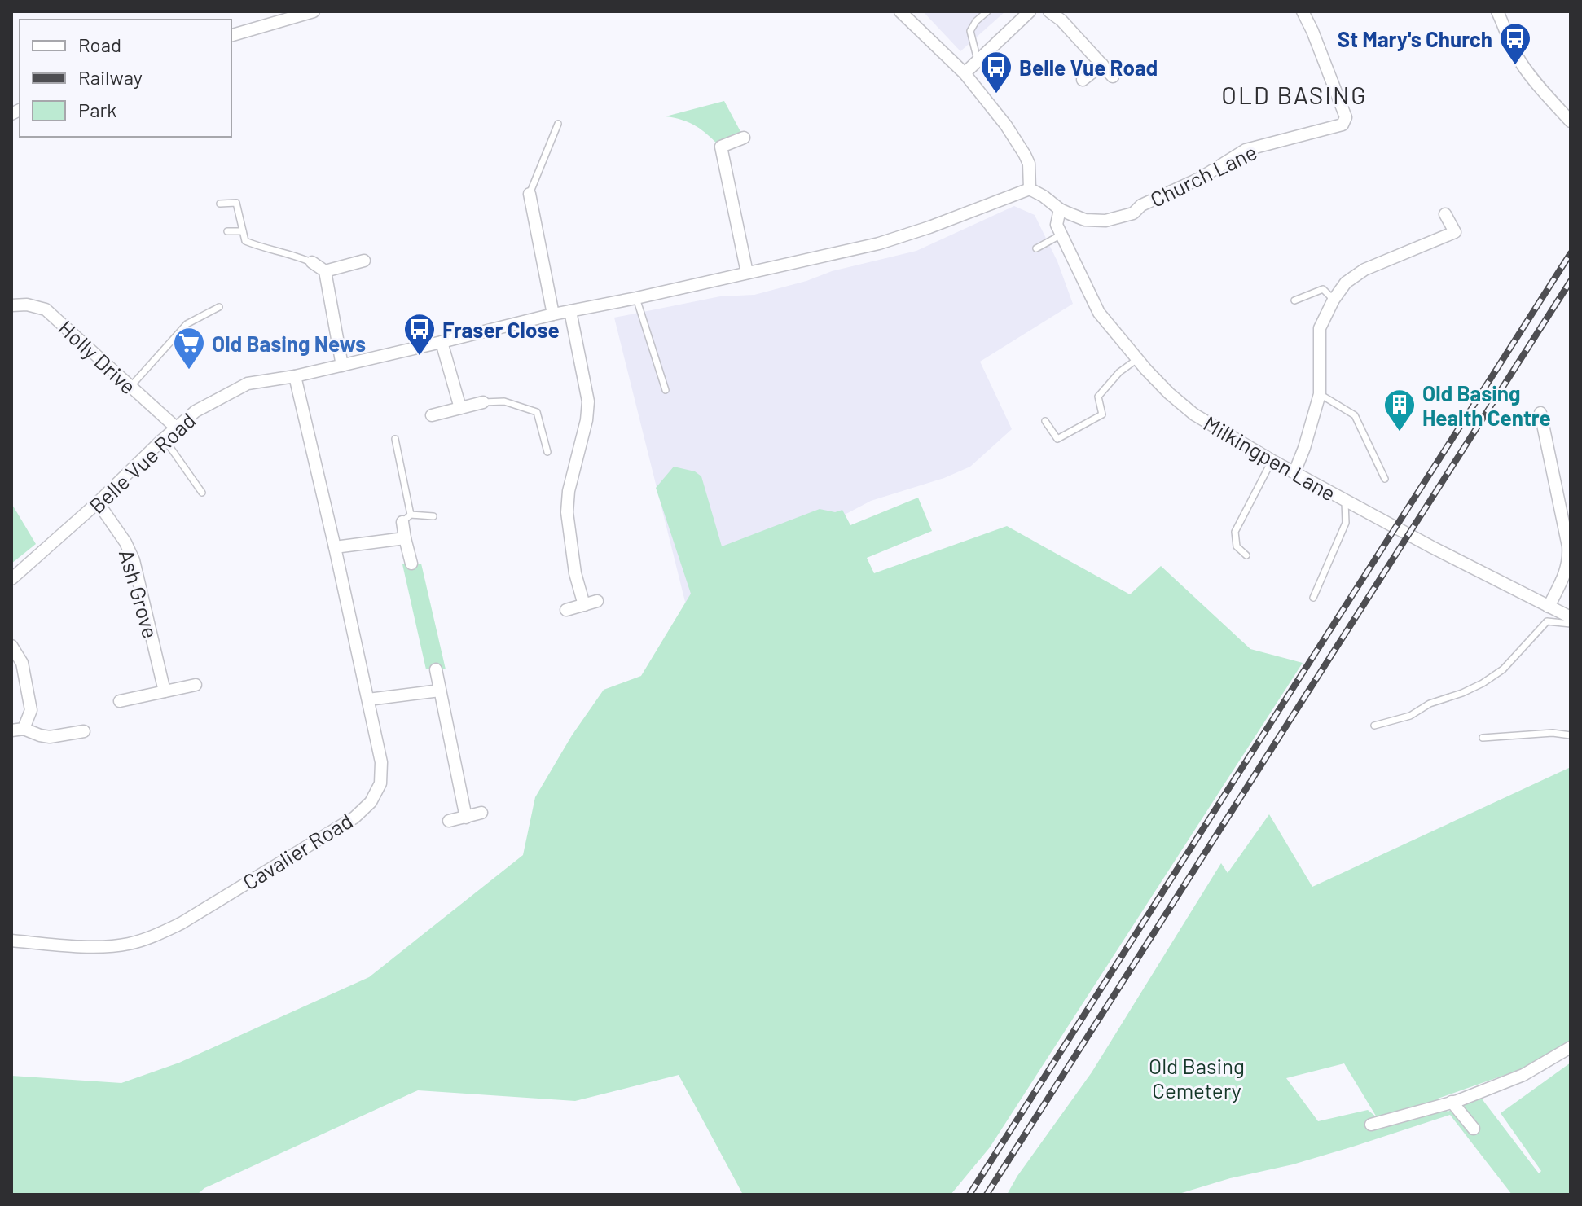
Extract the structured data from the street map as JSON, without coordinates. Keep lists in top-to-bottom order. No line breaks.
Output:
{"streets":{"street":["Church Lane","Holly Drive","Milkingpen Lane","Belle Vue Road","Ash Grove","Cavalier Road"]},"crossings":[["Church Lane","Milkingpen Lane"],["Church Lane","Belle Vue Road"],["Holly Drive","Belle Vue Road"],["Belle Vue Road","Ash Grove"],["Belle Vue Road","Cavalier Road"]],"districts":["OLD BASING"],"parks":["Old Basing Cemetery"],"places":{"bus stop":["St Mary's Church","Belle Vue Road","Fraser Close"],"supermarket":["Old Basing News"],"building":["Old Basing Health Centre"]},"legend":["Road","Railway","Park"]}
